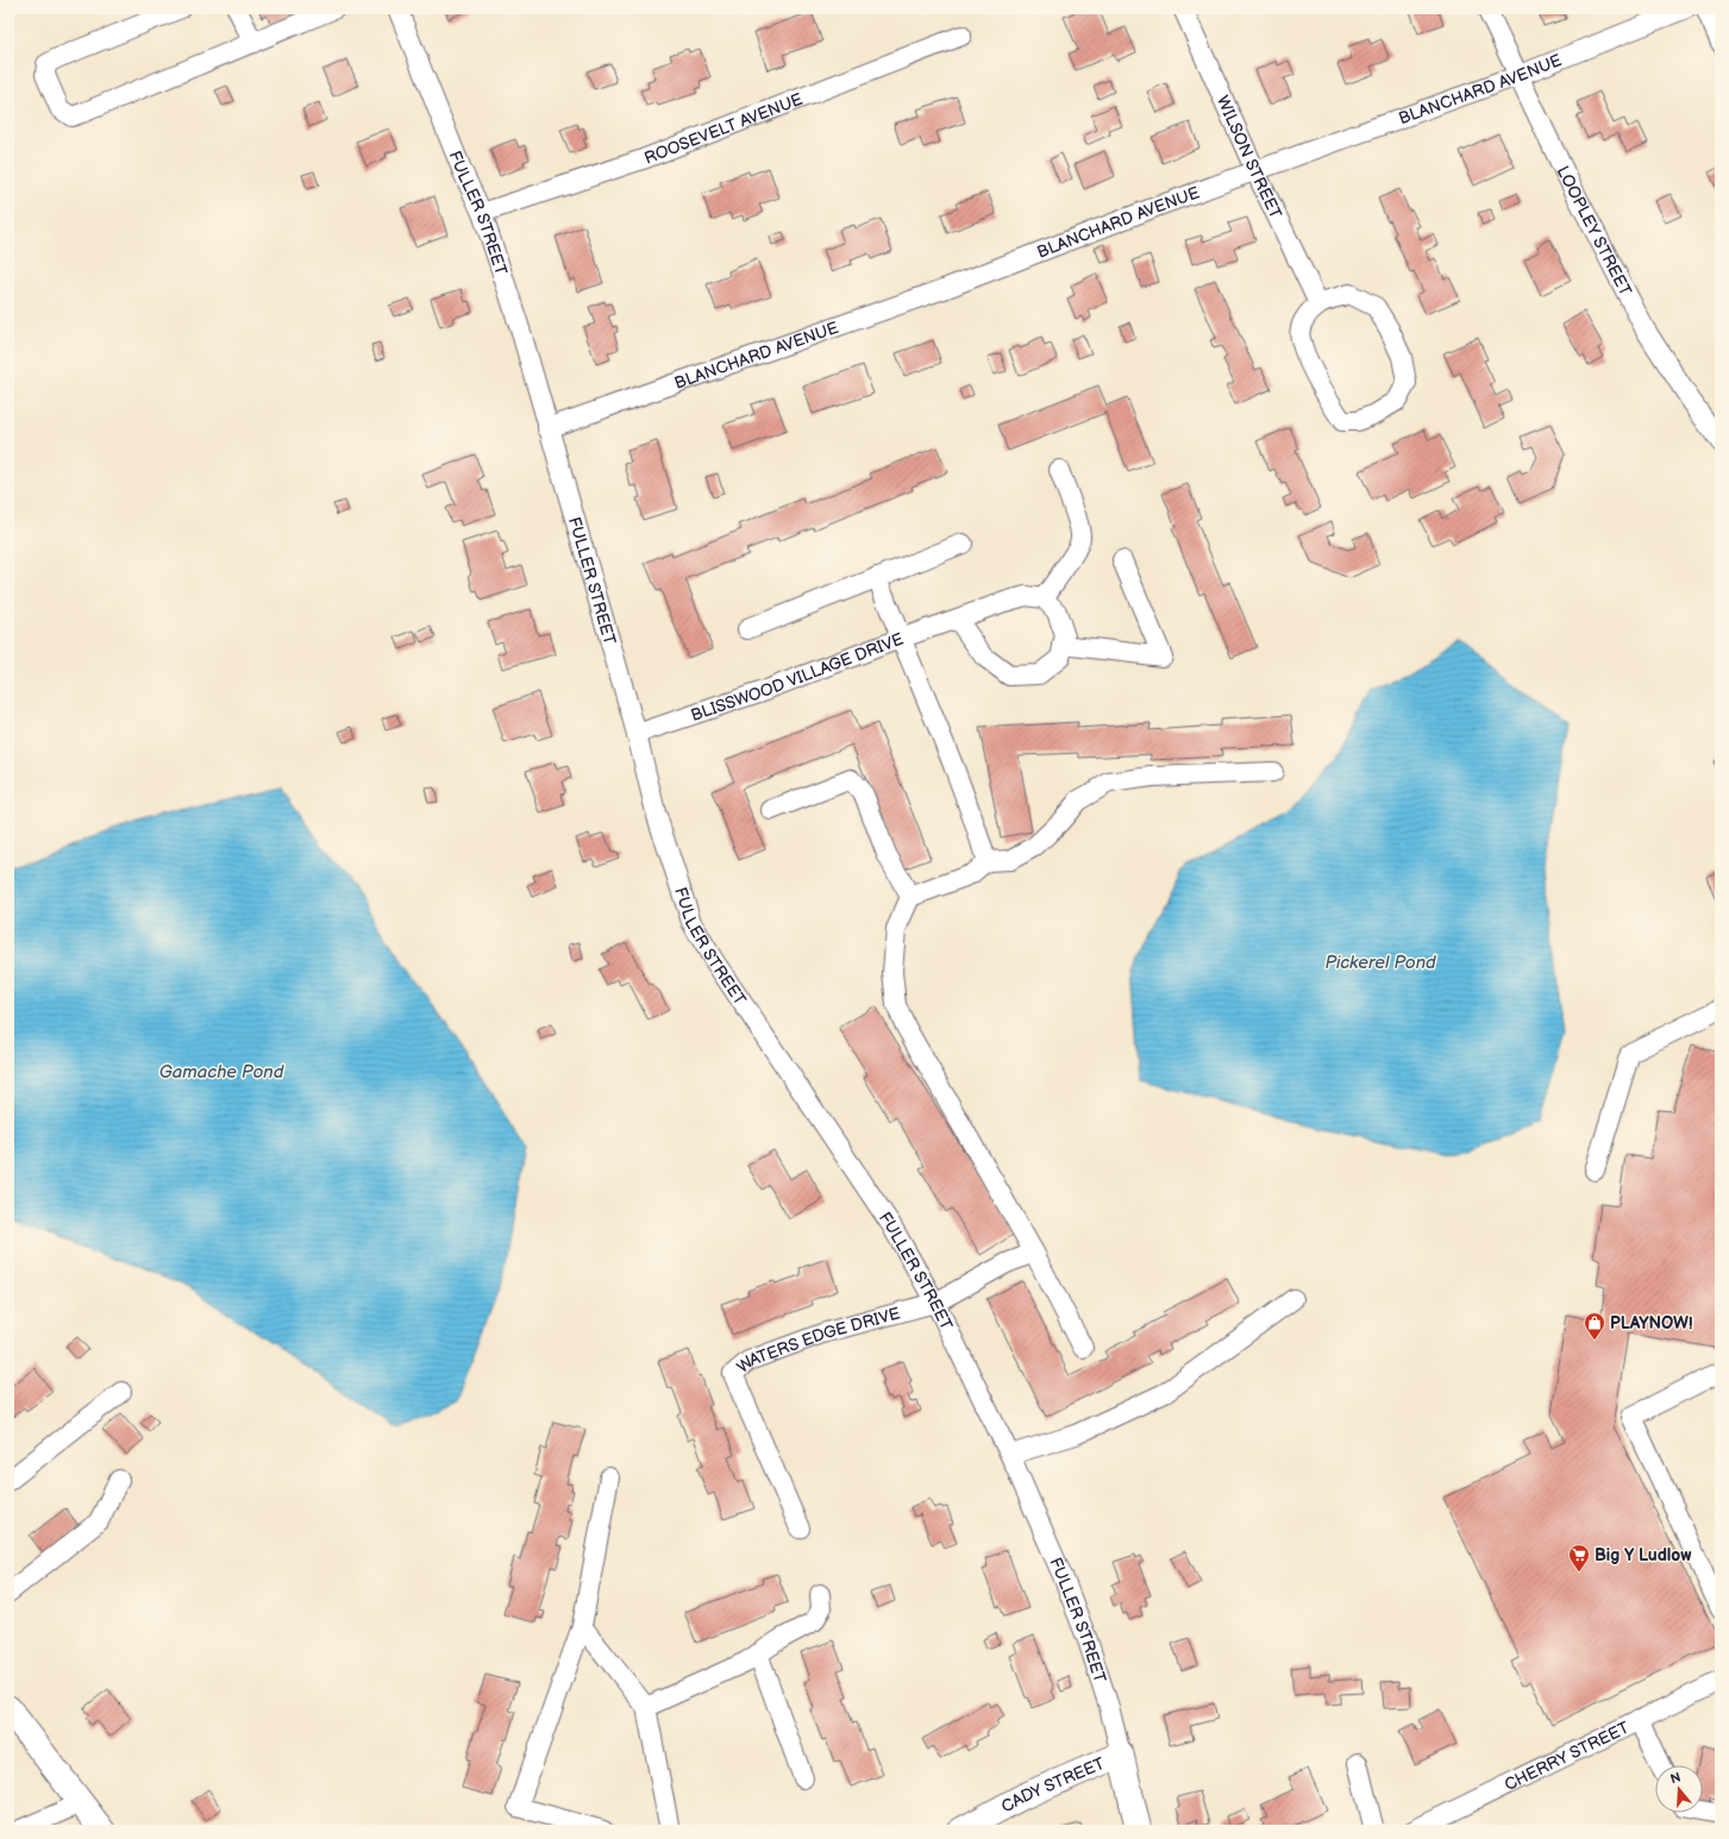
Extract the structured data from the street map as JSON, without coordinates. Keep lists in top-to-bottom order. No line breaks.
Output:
{"streets":{"main road":["FULLER STREET","CADY STREET"],"street":["BLANCHARD AVENUE","ROOSEVELT AVENUE","WILSON STREET","LOOPLEY STREET","BLISSWOOD VILLAGE DRIVE","WATERS EDGE DRIVE","CHERRY STREET"]},"crossings":[["BLANCHARD AVENUE","WILSON STREET"],["BLANCHARD AVENUE","FULLER STREET"],["BLANCHARD AVENUE","LOOPLEY STREET"],["ROOSEVELT AVENUE","FULLER STREET"],["FULLER STREET","BLISSWOOD VILLAGE DRIVE"],["FULLER STREET","WATERS EDGE DRIVE"],["FULLER STREET","CADY STREET"]],"water":["Pickerel Pond","Gamache Pond"],"places":{"shop":["PLAYNOW!"],"supermarket":["Big Y Ludlow"]},"north":"top"}
